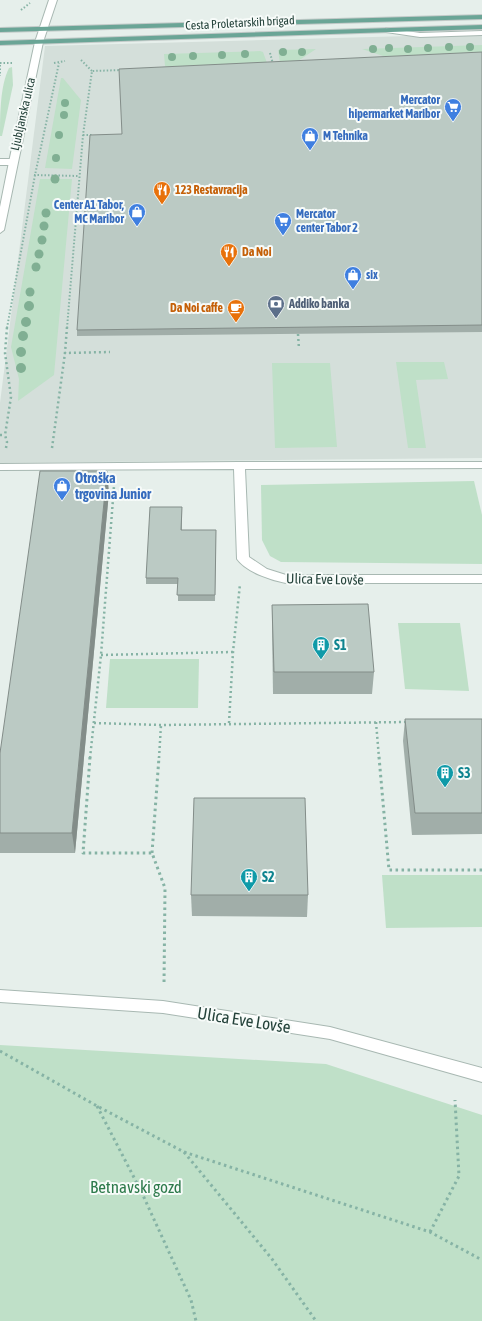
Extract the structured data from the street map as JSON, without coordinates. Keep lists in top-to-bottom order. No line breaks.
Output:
{"streets":{"main road":["Cesta Proletarskih brigad"],"street":["Ljubljanska ulica","Ulica Eve Lovše"]},"crossings":[["Cesta Proletarskih brigad","Ljubljanska ulica"]],"parks":["Betnavski gozd"],"places":{"supermarket":["Mercator hipermarket Maribor","Mercator center Tabor 2"],"shop":["M Tehnika","Center A1 Tabor, MC Maribor","six","Otroška trgovina Junior"],"restaurant":["123 Restavracija","Da Noi"],"bank":["Addiko banka"],"cafe":["Da Noi caffe"],"building":["S1","S3","S2"]}}
